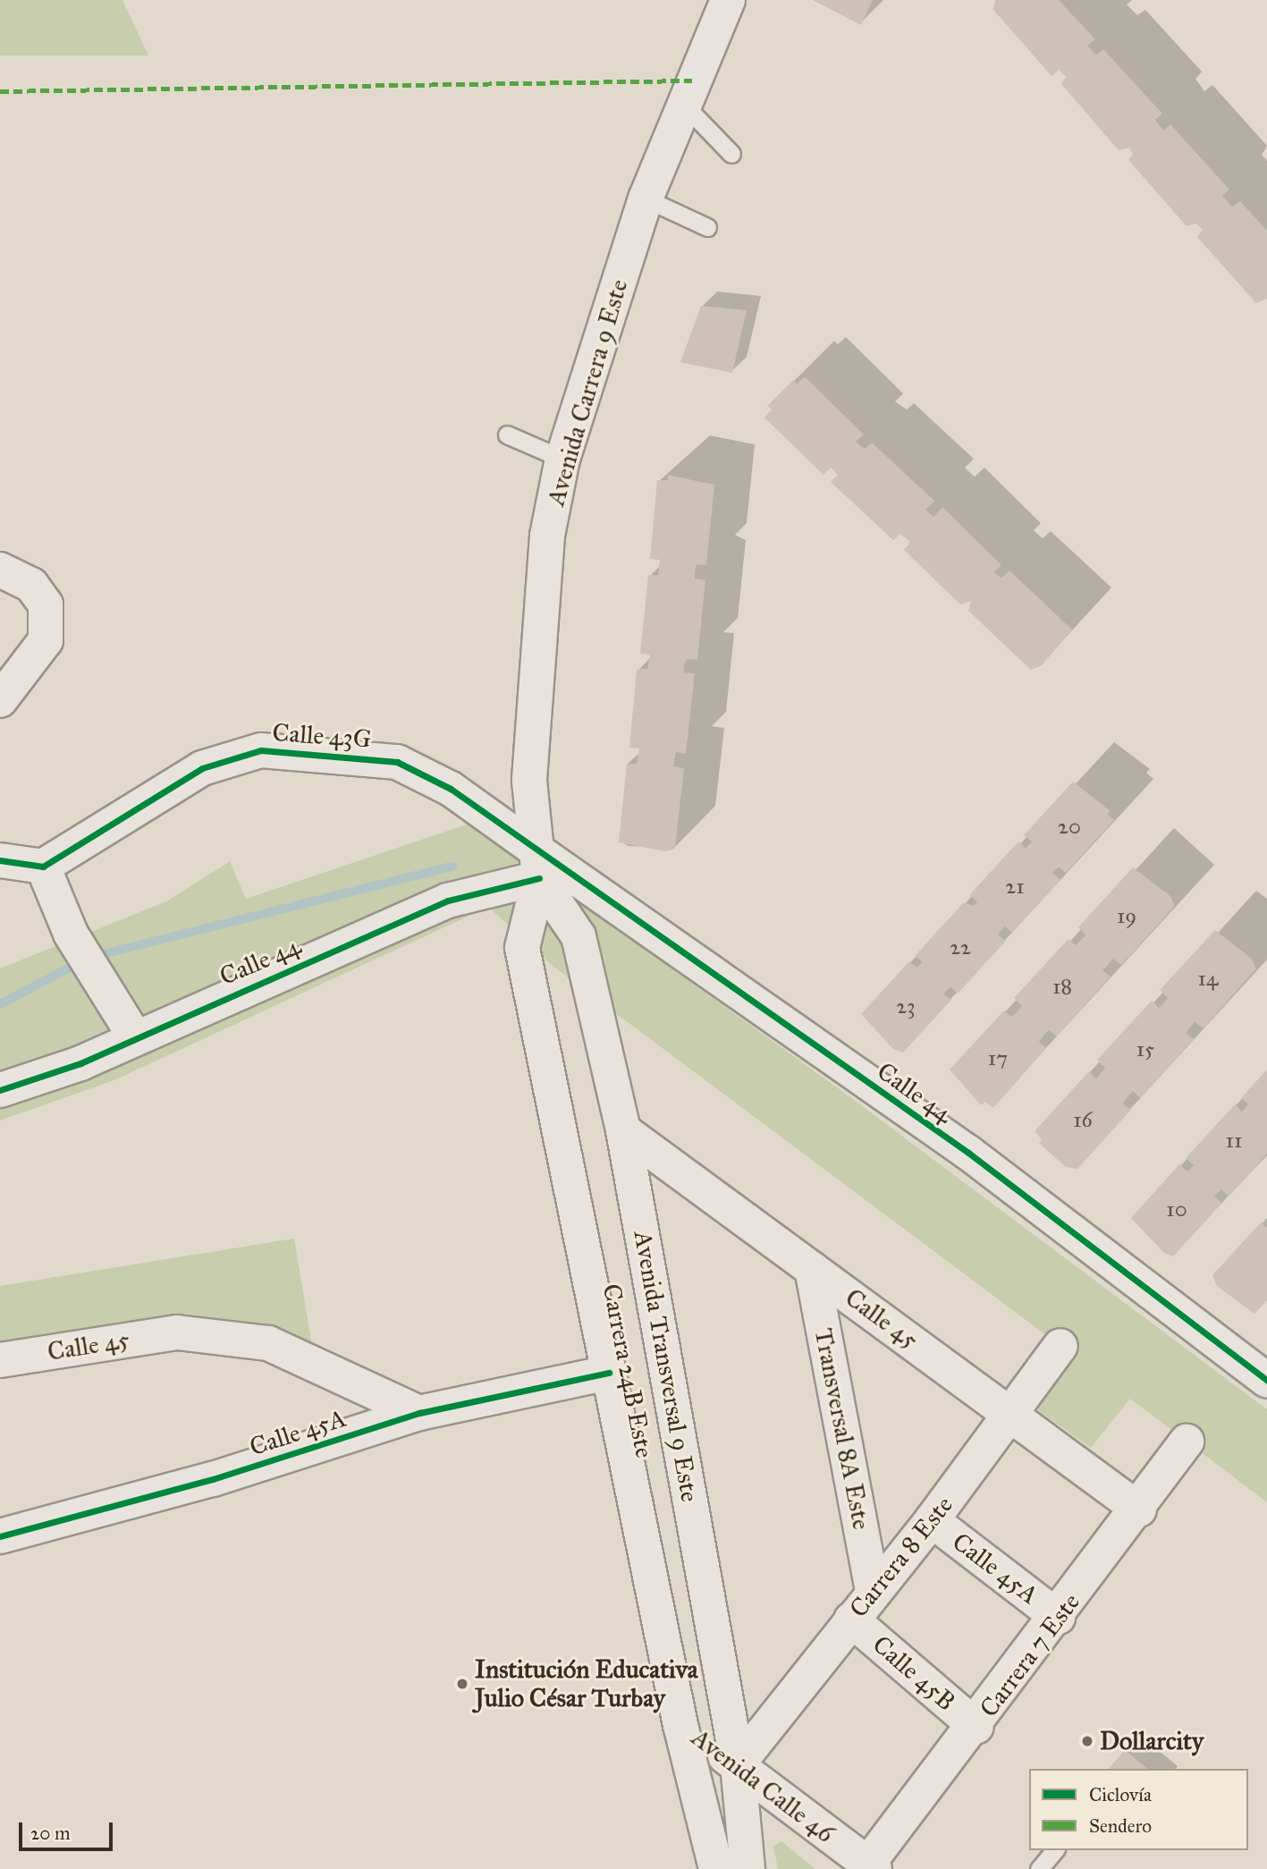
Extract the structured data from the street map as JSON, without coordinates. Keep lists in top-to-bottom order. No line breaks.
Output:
{"streets":{"street":["Avenida Carrera 9 Este","Calle 43G","Calle 44","Calle 45","Avenida Transversal 9 Este","Carrera 24B Este","Transversal 8A Este","Calle 45A","Carrera 8 Este","Carrera 7 Este","Calle 45B","Avenida Calle 46"]},"crossings":[["Avenida Carrera 9 Este","Calle 43G"],["Avenida Carrera 9 Este","Calle 44"],["Avenida Carrera 9 Este","Avenida Transversal 9 Este"],["Avenida Carrera 9 Este","Carrera 24B Este"],["Calle 43G","Calle 44"],["Calle 43G","Avenida Transversal 9 Este"],["Calle 43G","Carrera 24B Este"],["Calle 44","Avenida Transversal 9 Este"],["Calle 44","Carrera 24B Este"],["Calle 45","Avenida Transversal 9 Este"],["Calle 45","Transversal 8A Este"],["Calle 45","Calle 45A"],["Calle 45","Carrera 8 Este"],["Calle 45","Carrera 7 Este"],["Avenida Transversal 9 Este","Carrera 24B Este"],["Avenida Transversal 9 Este","Carrera 8 Este"],["Avenida Transversal 9 Este","Avenida Calle 46"],["Carrera 24B Este","Calle 45A"],["Carrera 24B Este","Avenida Calle 46"],["Transversal 8A Este","Carrera 8 Este"],["Calle 45A","Carrera 8 Este"],["Calle 45A","Carrera 7 Este"],["Carrera 8 Este","Calle 45B"],["Carrera 8 Este","Avenida Calle 46"],["Carrera 7 Este","Calle 45B"],["Carrera 7 Este","Avenida Calle 46"]],"places":["Institución Educativa Julio César Turbay","Dollarcity"],"house_numbers":["20","21","19","22","14","18","23","15","17","16","11","10"],"legend":["Ciclovía","Sendero"],"scale_bar":"20 m"}
